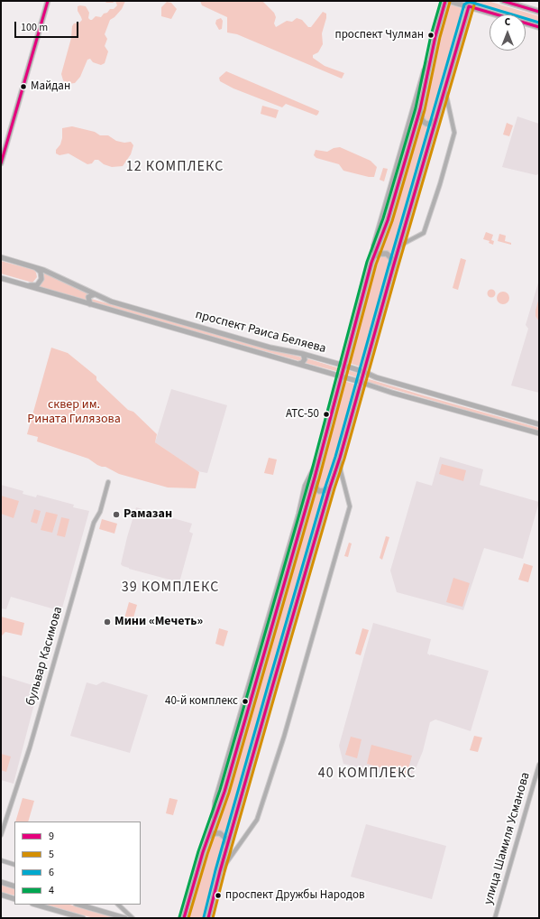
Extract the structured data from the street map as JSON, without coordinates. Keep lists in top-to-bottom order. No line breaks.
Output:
{"streets":{"street":["проспект Раиса Беляева","бульвар Касимова","улица Шамиля Усманова"]},"districts":["12 КОМПЛЕКС","39 КОМПЛЕКС","40 КОМПЛЕКС"],"parks":["сквер им. Рината Гилязова"],"places":["проспект Чулман","Майдан","АТС-50","Рамазан","Мини «Мечеть»","40-й комплекс","проспект Дружбы Народов"],"lines":["transit line 9","transit line 4","transit line 5","transit line 6"],"legend":["9","5","6","4"],"scale_bar":"100 m","north":"top"}
